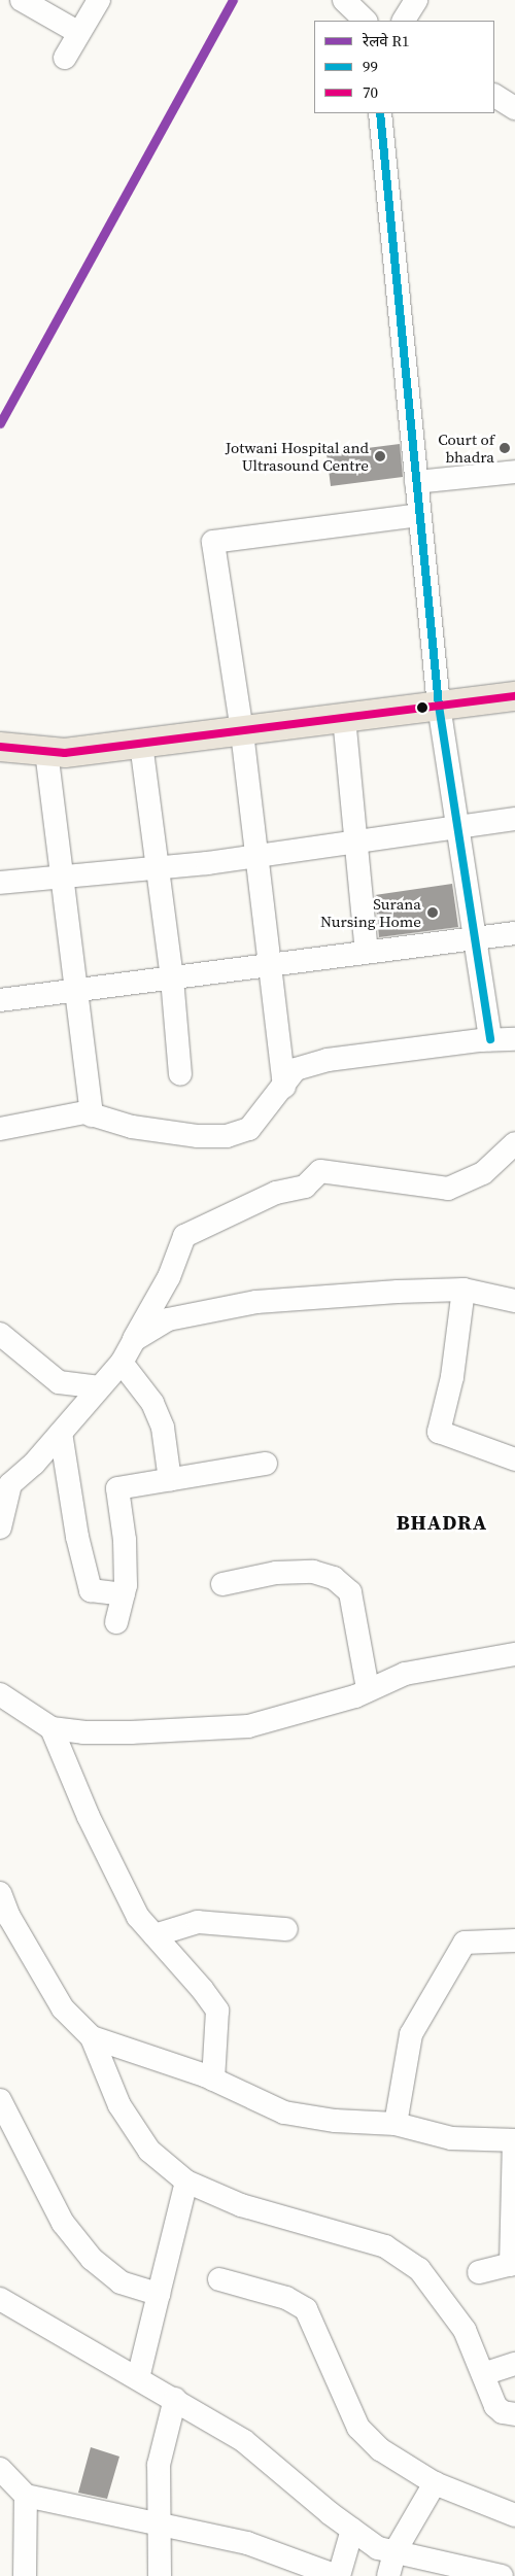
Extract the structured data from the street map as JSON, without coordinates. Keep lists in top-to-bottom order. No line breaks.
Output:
{"districts":["BHADRA"],"places":["Court of bhadra","Jotwani Hospital and Ultrasound Centre","Surana Nursing Home"],"lines":["rail line R1","transit line 99","transit line 70"],"legend":["रेलवे R1","99","70"]}
